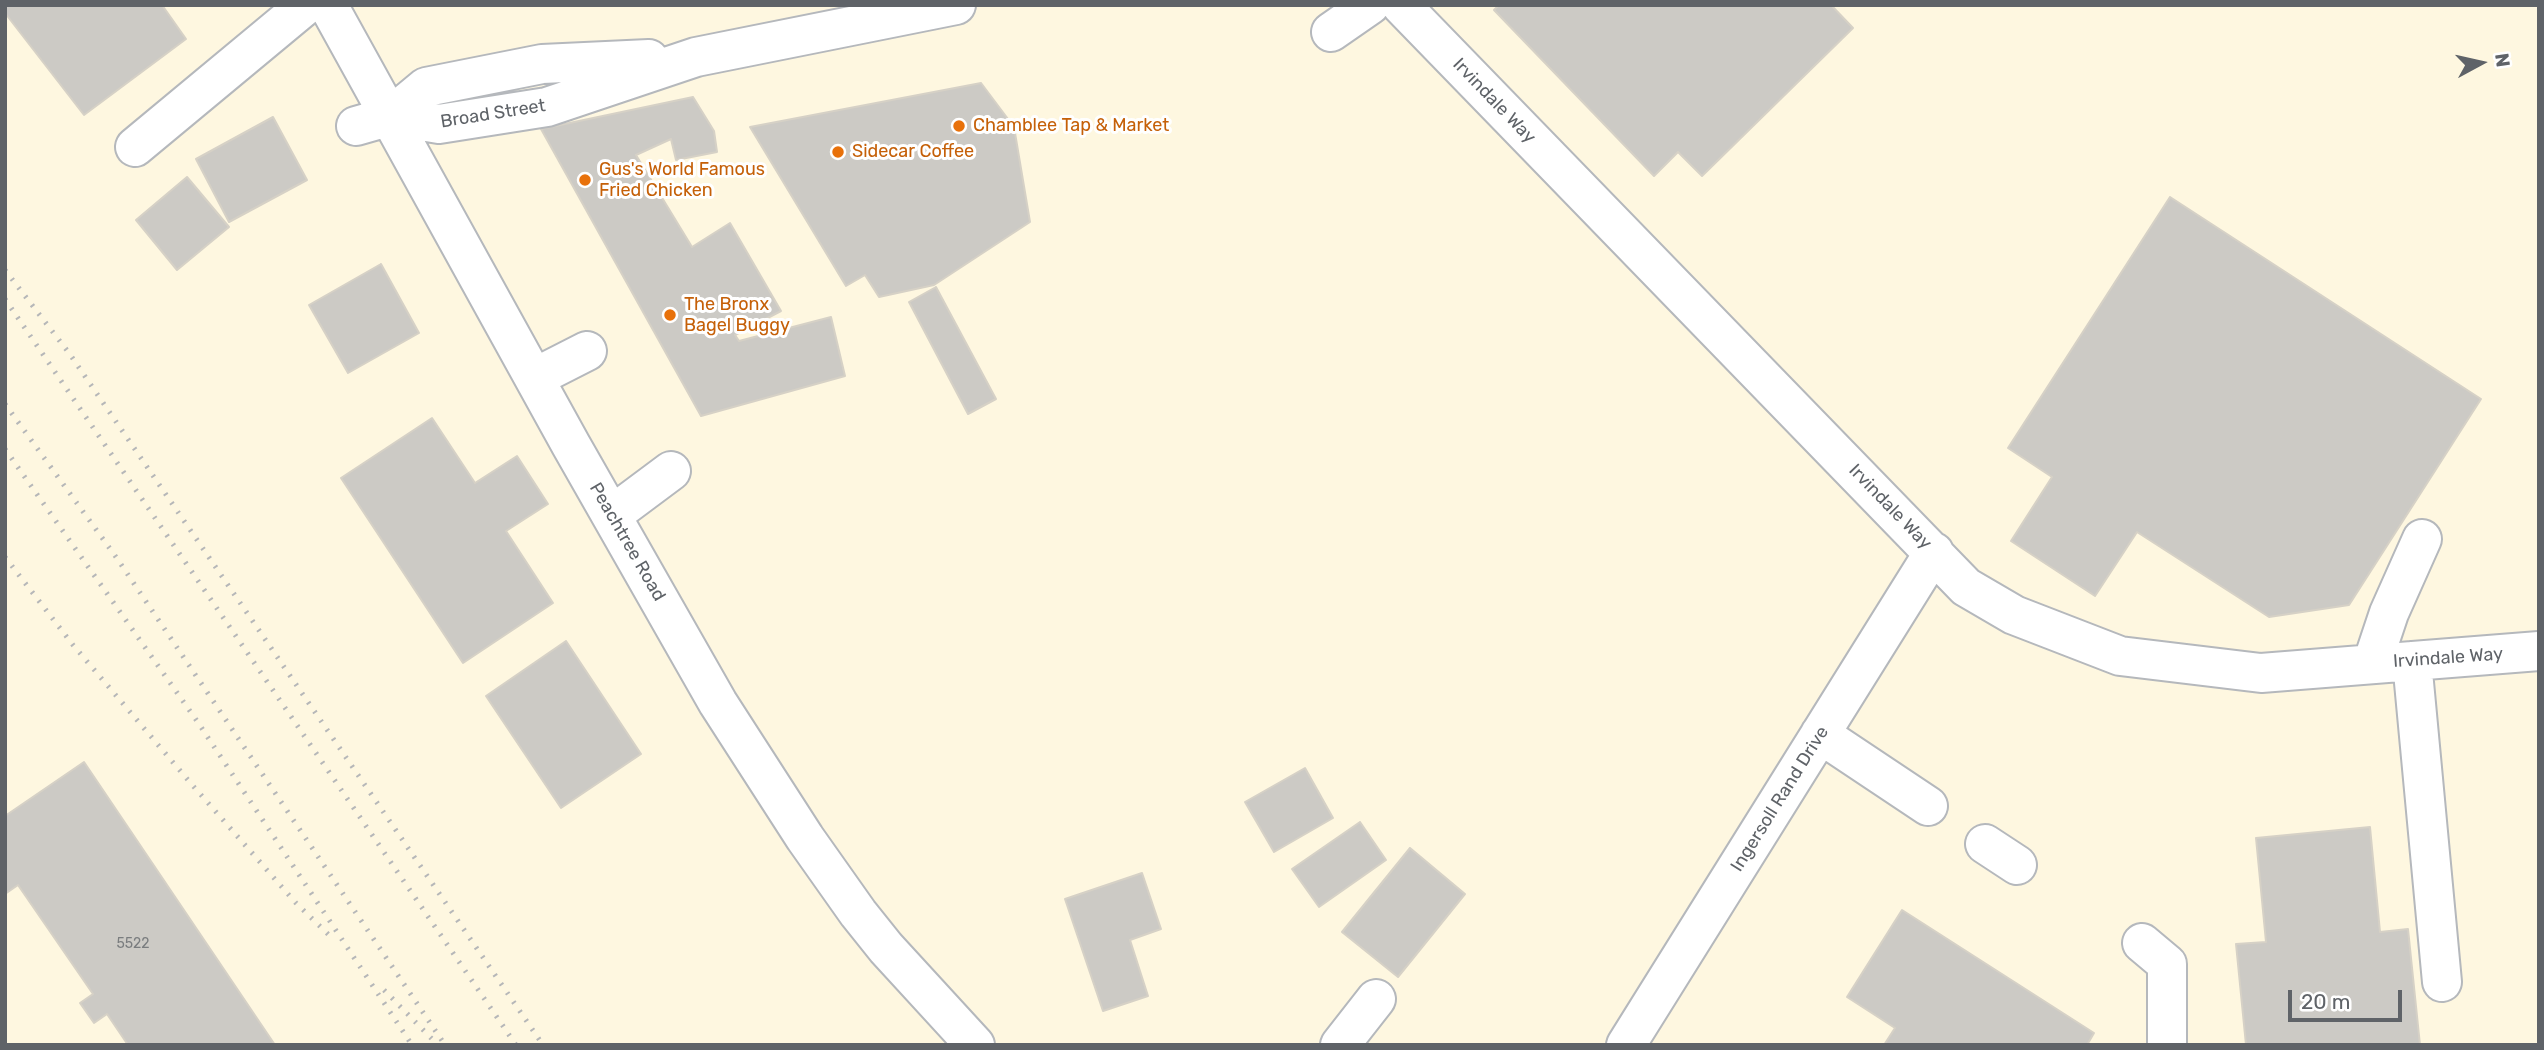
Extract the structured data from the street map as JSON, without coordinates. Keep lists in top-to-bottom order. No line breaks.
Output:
{"streets":{"street":["Irvindale Way","Peachtree Road","Ingersoll Rand Drive"]},"crossings":[["Irvindale Way","Ingersoll Rand Drive"]],"places":["Chamblee Tap & Market","Sidecar Coffee","Gus's World Famous Fried Chicken","The Bronx Bagel Buggy"],"house_numbers":["5522"],"scale_bar":"20 m","north":"right"}
